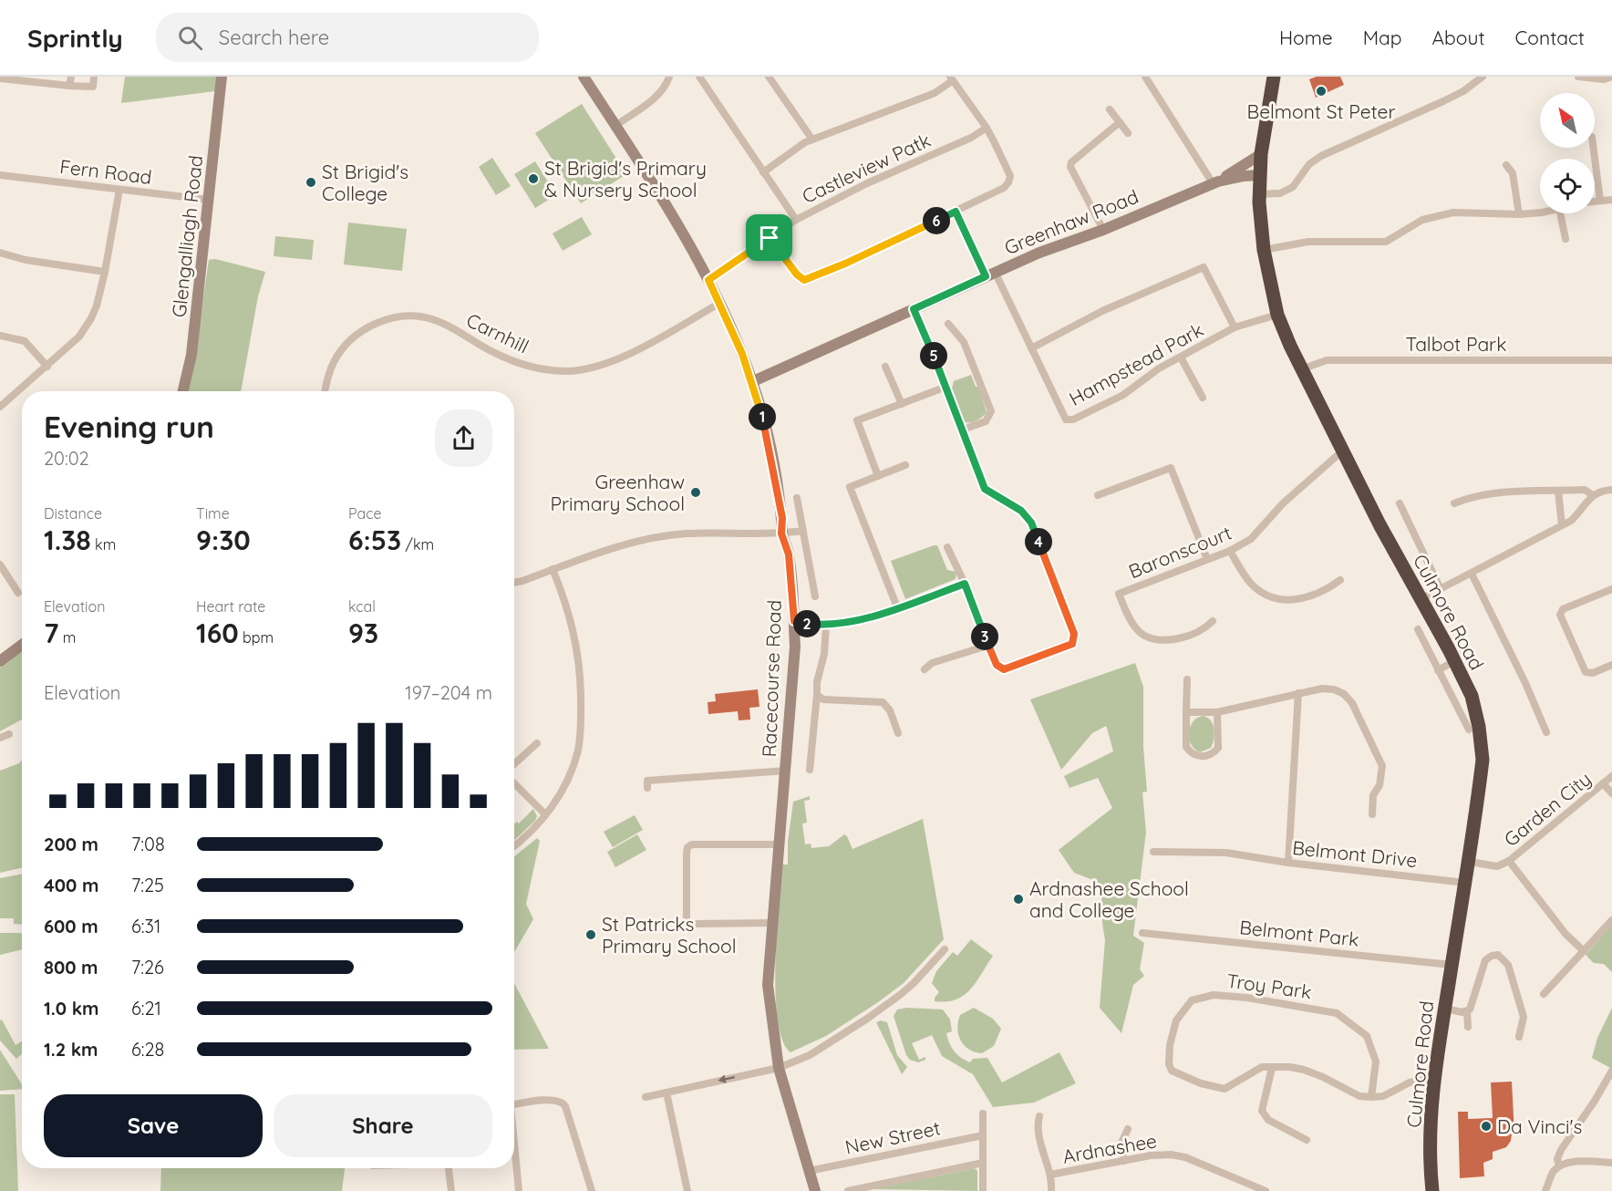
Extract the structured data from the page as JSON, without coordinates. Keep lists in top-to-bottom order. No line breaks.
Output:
{"streets":{"highway":["Culmore Road"],"main road":["Greenhaw Road","Glengalliagh Road","Racecourse Road"],"street":["Castleview Patk","Fern Road","Carnhill","Talbot Park","Hampstead Park","Baronscourt","Garden City","Belmont Drive","Belmont Park","Troy Park","New Street","Ardnashee"]},"crossings":[["Castleview Patk","Racecourse Road"],["Fern Road","Glengalliagh Road"],["Greenhaw Road","Hampstead Park"],["Greenhaw Road","Culmore Road"],["Greenhaw Road","Racecourse Road"],["Carnhill","Racecourse Road"],["Talbot Park","Culmore Road"],["Hampstead Park","Culmore Road"],["Baronscourt","Culmore Road"],["Culmore Road","Garden City"],["Culmore Road","Belmont Drive"],["Culmore Road","Belmont Park"],["Racecourse Road","New Street"]],"places":["Belmont St Peter","St Brigid's Primary & Nursery School","St Brigid's College","Greenhaw Primary School","Ardnashee School and College","St Patricks Primary School","Da Vinci's"],"north":"top left","page":{"header":"Sprintly","search":"Search here","nav":["Home","Map","About","Contact"],"pins":["6","5","1","4","2","3"],"heading":["Evening run","20:02"],"stats":[["Distance","1.38 km"],["Time","9:30"],["Pace","6:53 /km"],["Elevation","7 m"],["Heart rate","160 bpm"],["kcal","93"]],"chart":["Elevation","197–204 m"],"list":[{"name":"200 m","note":"7:08"},{"name":"400 m","note":"7:25"},{"name":"600 m","note":"6:31"},{"name":"800 m","note":"7:26"},{"name":"1.0 km","note":"6:21"},{"name":"1.2 km","note":"6:28"}],"buttons":["Save","Share"]}}
